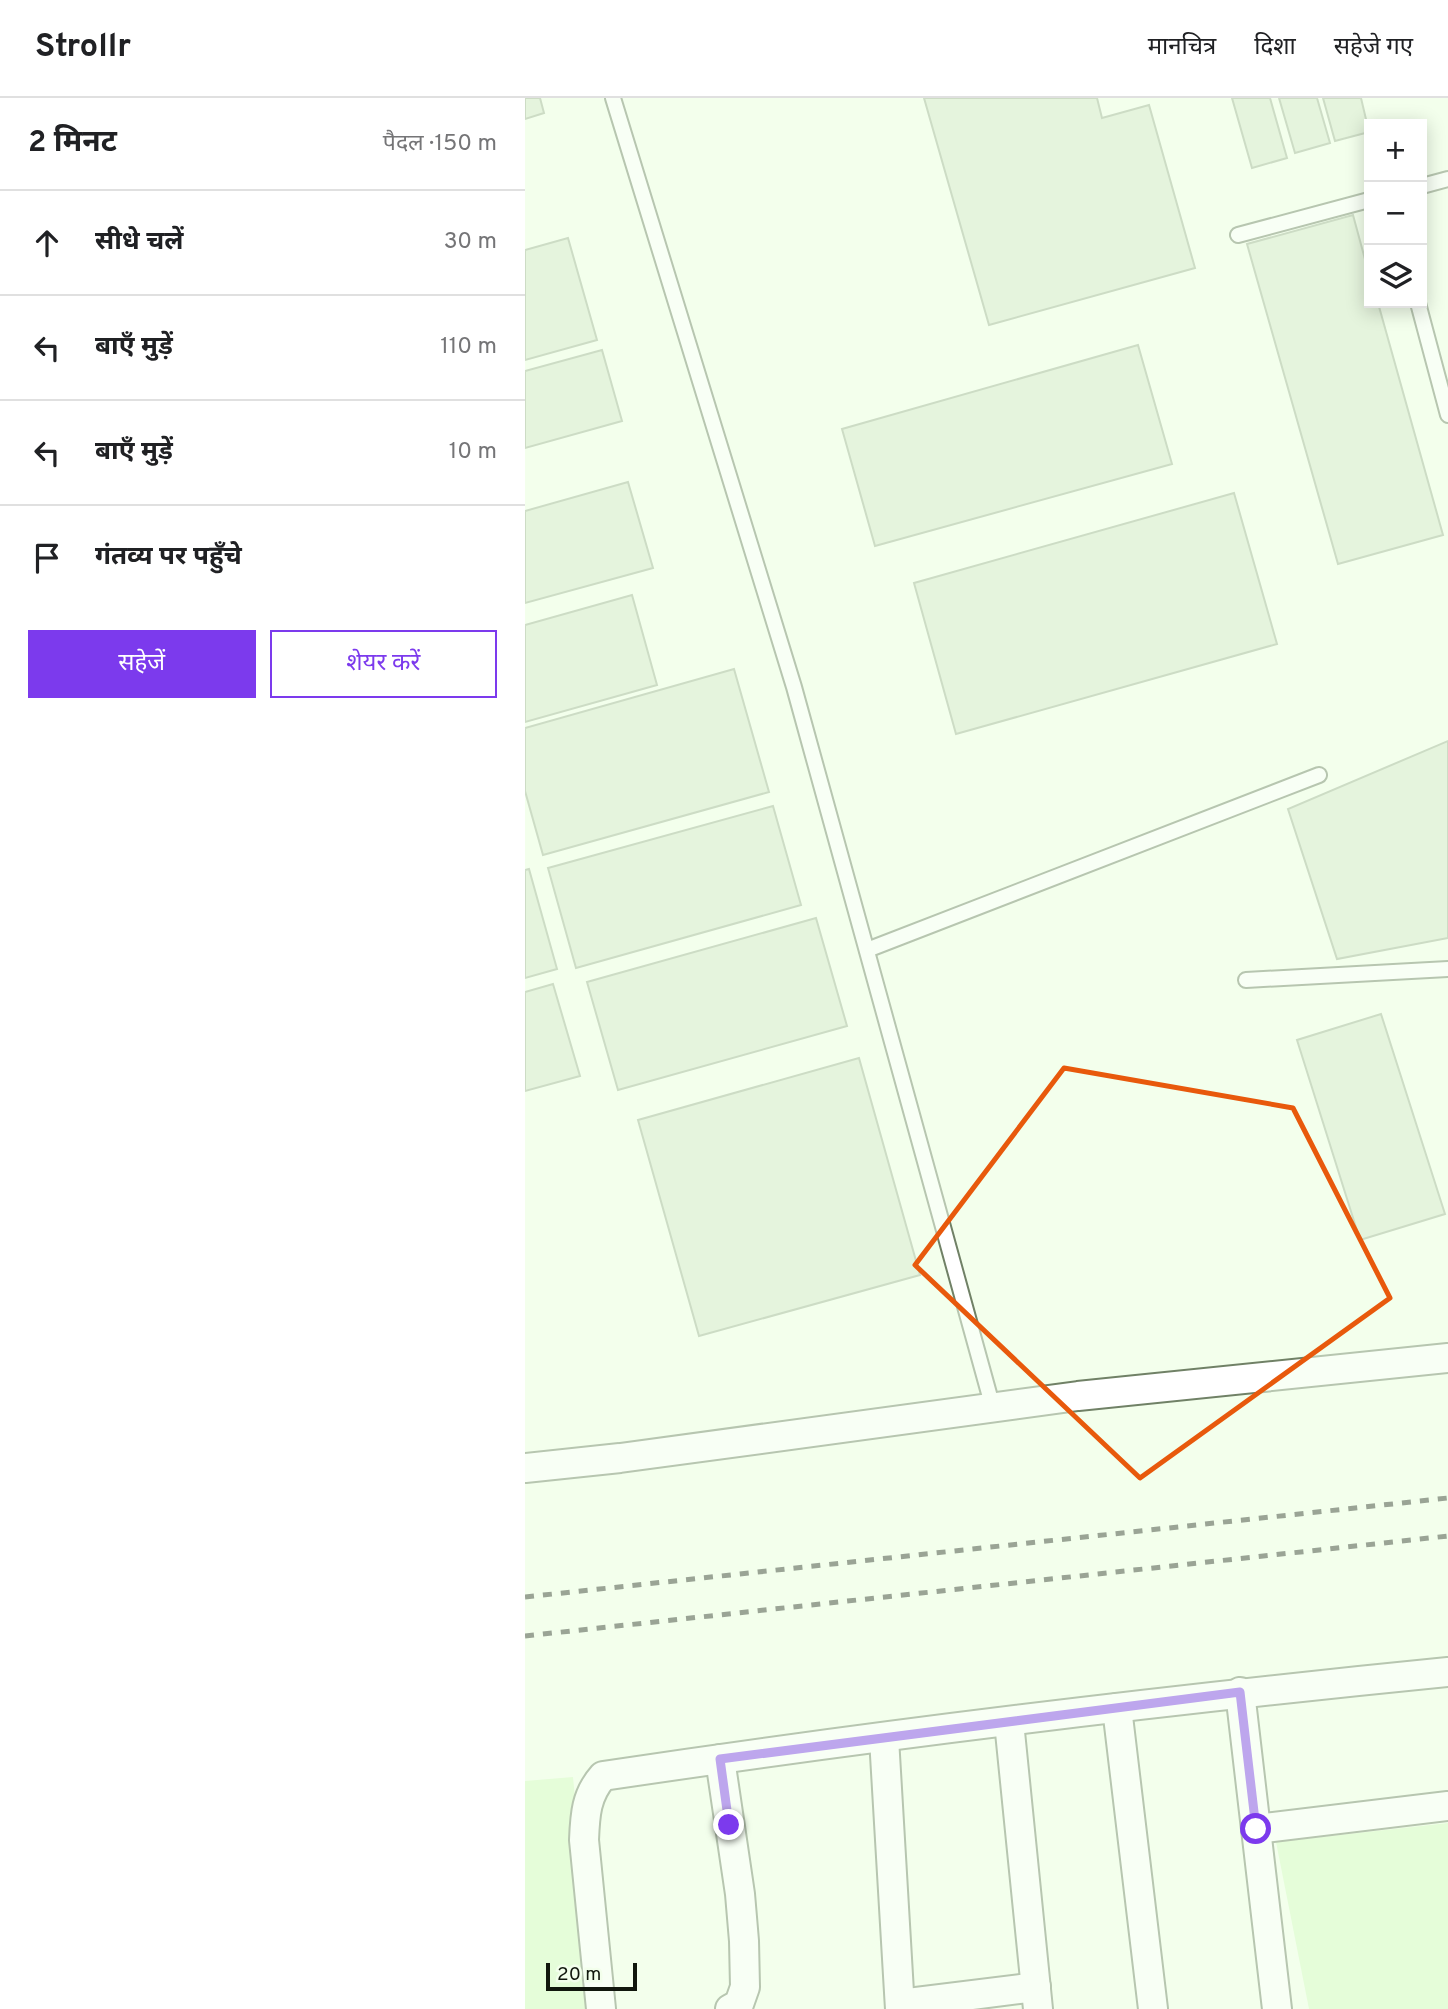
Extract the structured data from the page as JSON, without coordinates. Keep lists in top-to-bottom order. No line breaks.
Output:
{"scale_bar":"20 m","page":{"header":"Strollr","nav":["मानचित्र","दिशा","सहेजे गए"],"heading":["2 मिनट","पैदल · 150 m"],"map_buttons":["+","−"],"list":[["सीधे चलें","30 m"],["बाएँ मुड़ें","110 m"],["बाएँ मुड़ें","10 m"],"गंतव्य पर पहुँचे"],"buttons":["सहेजें","शेयर करें"],"scale":"20 m"}}
